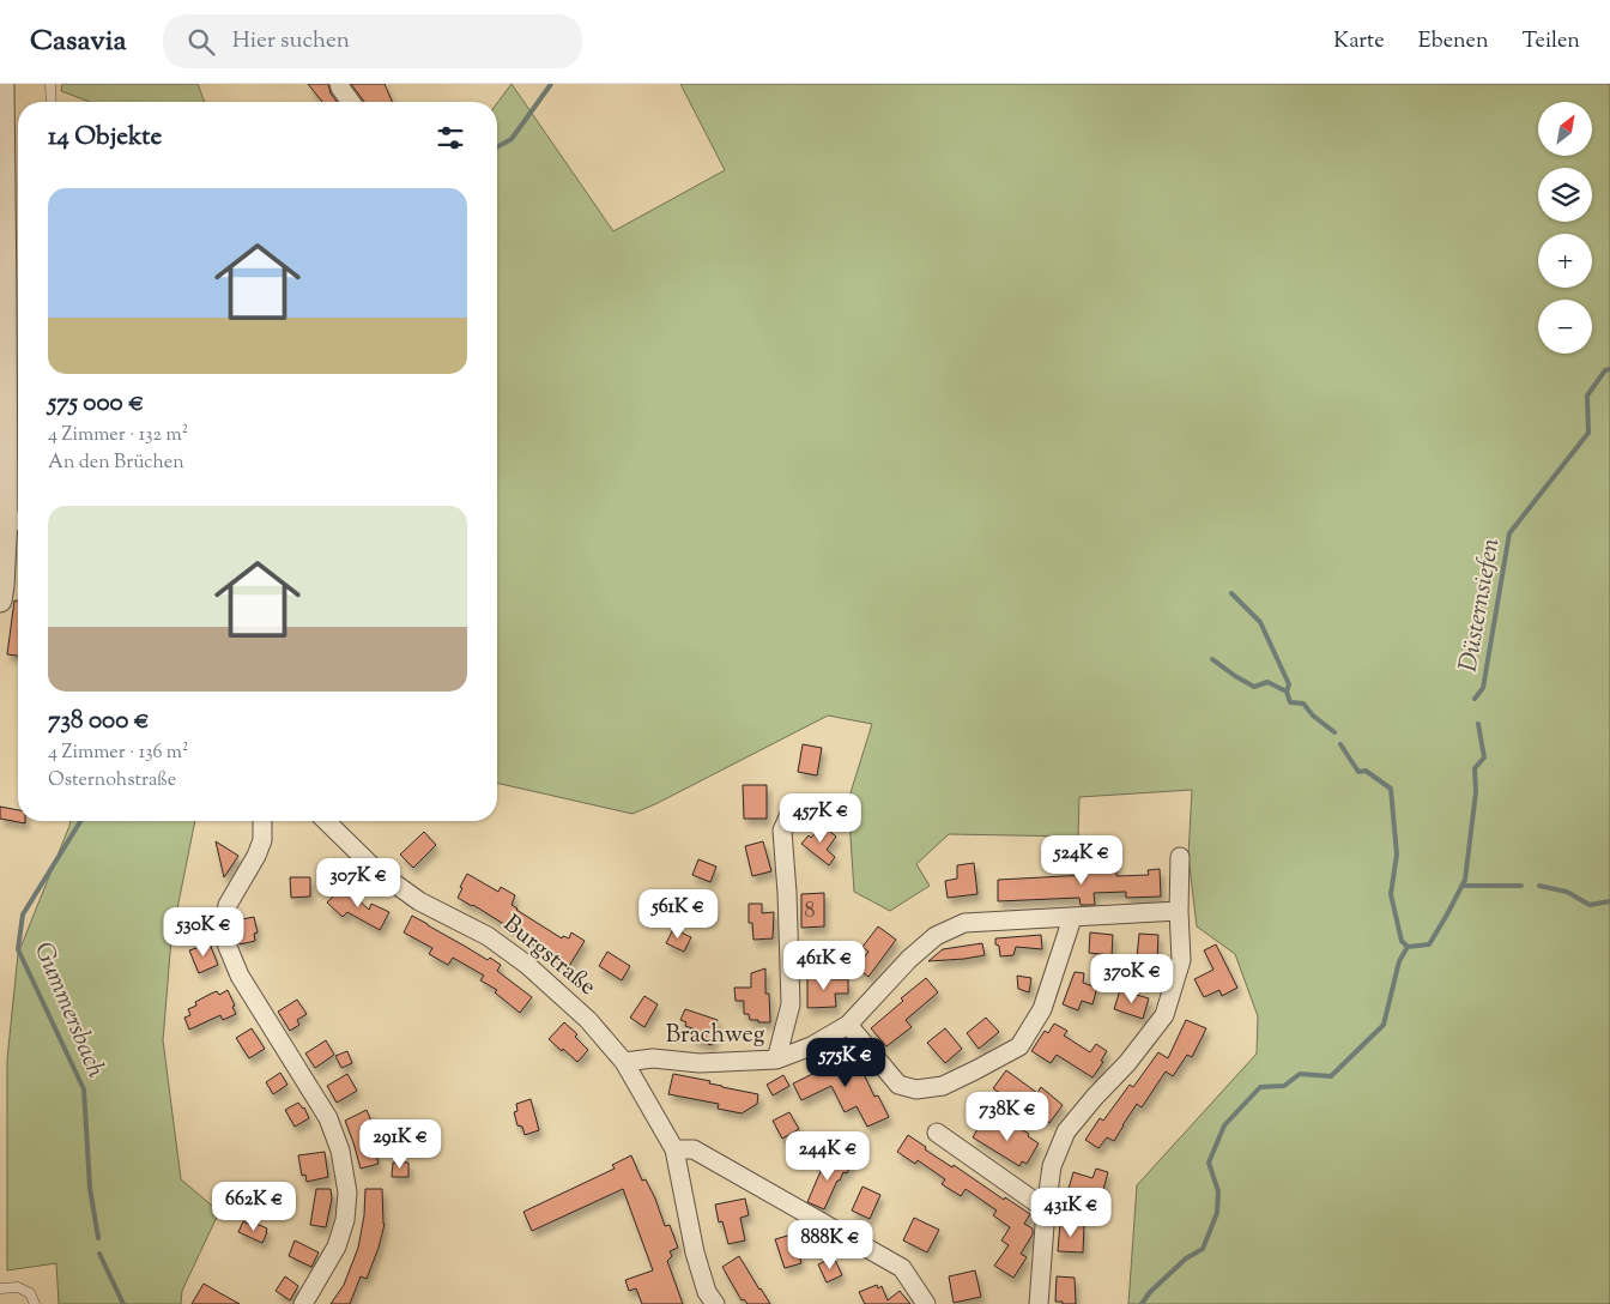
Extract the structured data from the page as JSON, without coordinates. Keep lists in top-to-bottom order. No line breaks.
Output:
{"streets":{"street":["Burgstraße","Brachweg"]},"crossings":[["Burgstraße","Brachweg"]],"water":["Düsternsiefen","Gummersbach"],"house_numbers":["8"],"north":"top right","page":{"header":"Casavia","search":"Hier suchen","nav":["Karte","Ebenen","Teilen"],"map_buttons":["+","−"],"heading":"14 Objekte","list":[{"name":"575 000 €","note":"4 Zimmer · 132 m² · An den Brüchen"},{"name":"738 000 €","note":"4 Zimmer · 136 m² · Osternohstraße"}],"price":["457K €","524K €","307K €","561K €","530K €","461K €","370K €","575K €","738K €","291K €","244K €","662K €","431K €","888K €"]}}
